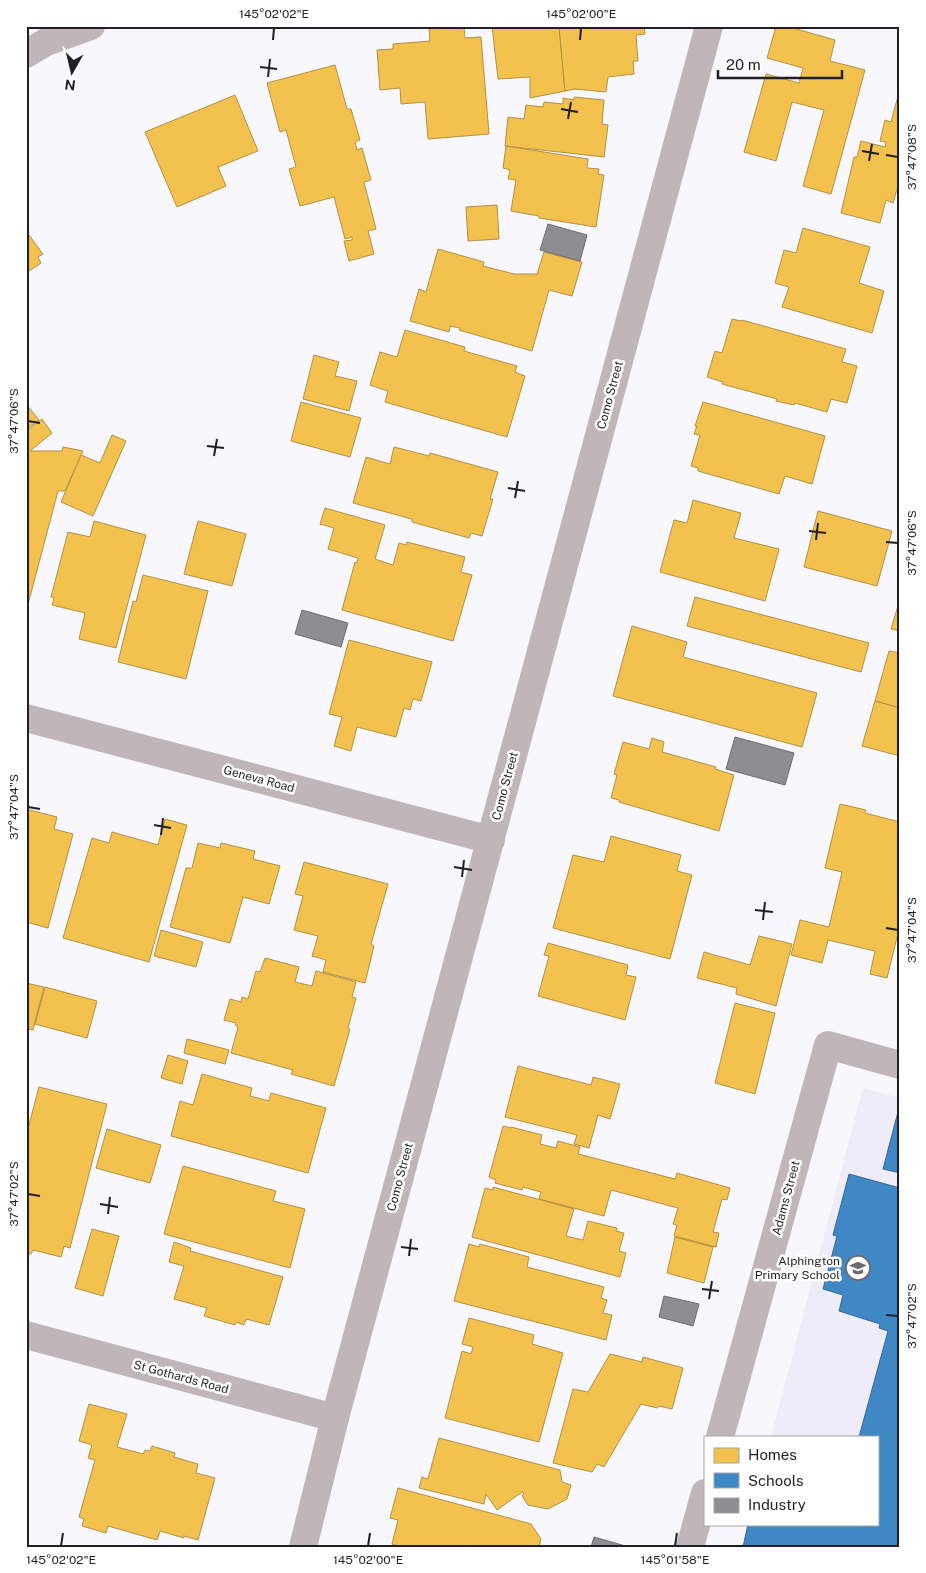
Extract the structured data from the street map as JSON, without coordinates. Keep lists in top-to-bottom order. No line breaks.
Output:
{"streets":{"street":["Como Street","Geneva Road","Adams Street","St Gothards Road"]},"crossings":[["Como Street","Geneva Road"],["Como Street","St Gothards Road"]],"places":{"school or university":["Alphington Primary School"]},"legend":["Homes","Schools","Industry"],"scale_bar":"20 m","north":"bottom","coordinates":["145°02'02\"E","145°02'00\"E","37°47'08\"S","37°47'06\"S","37°47'04\"S","37°47'02\"S","145°01'58\"E"]}
